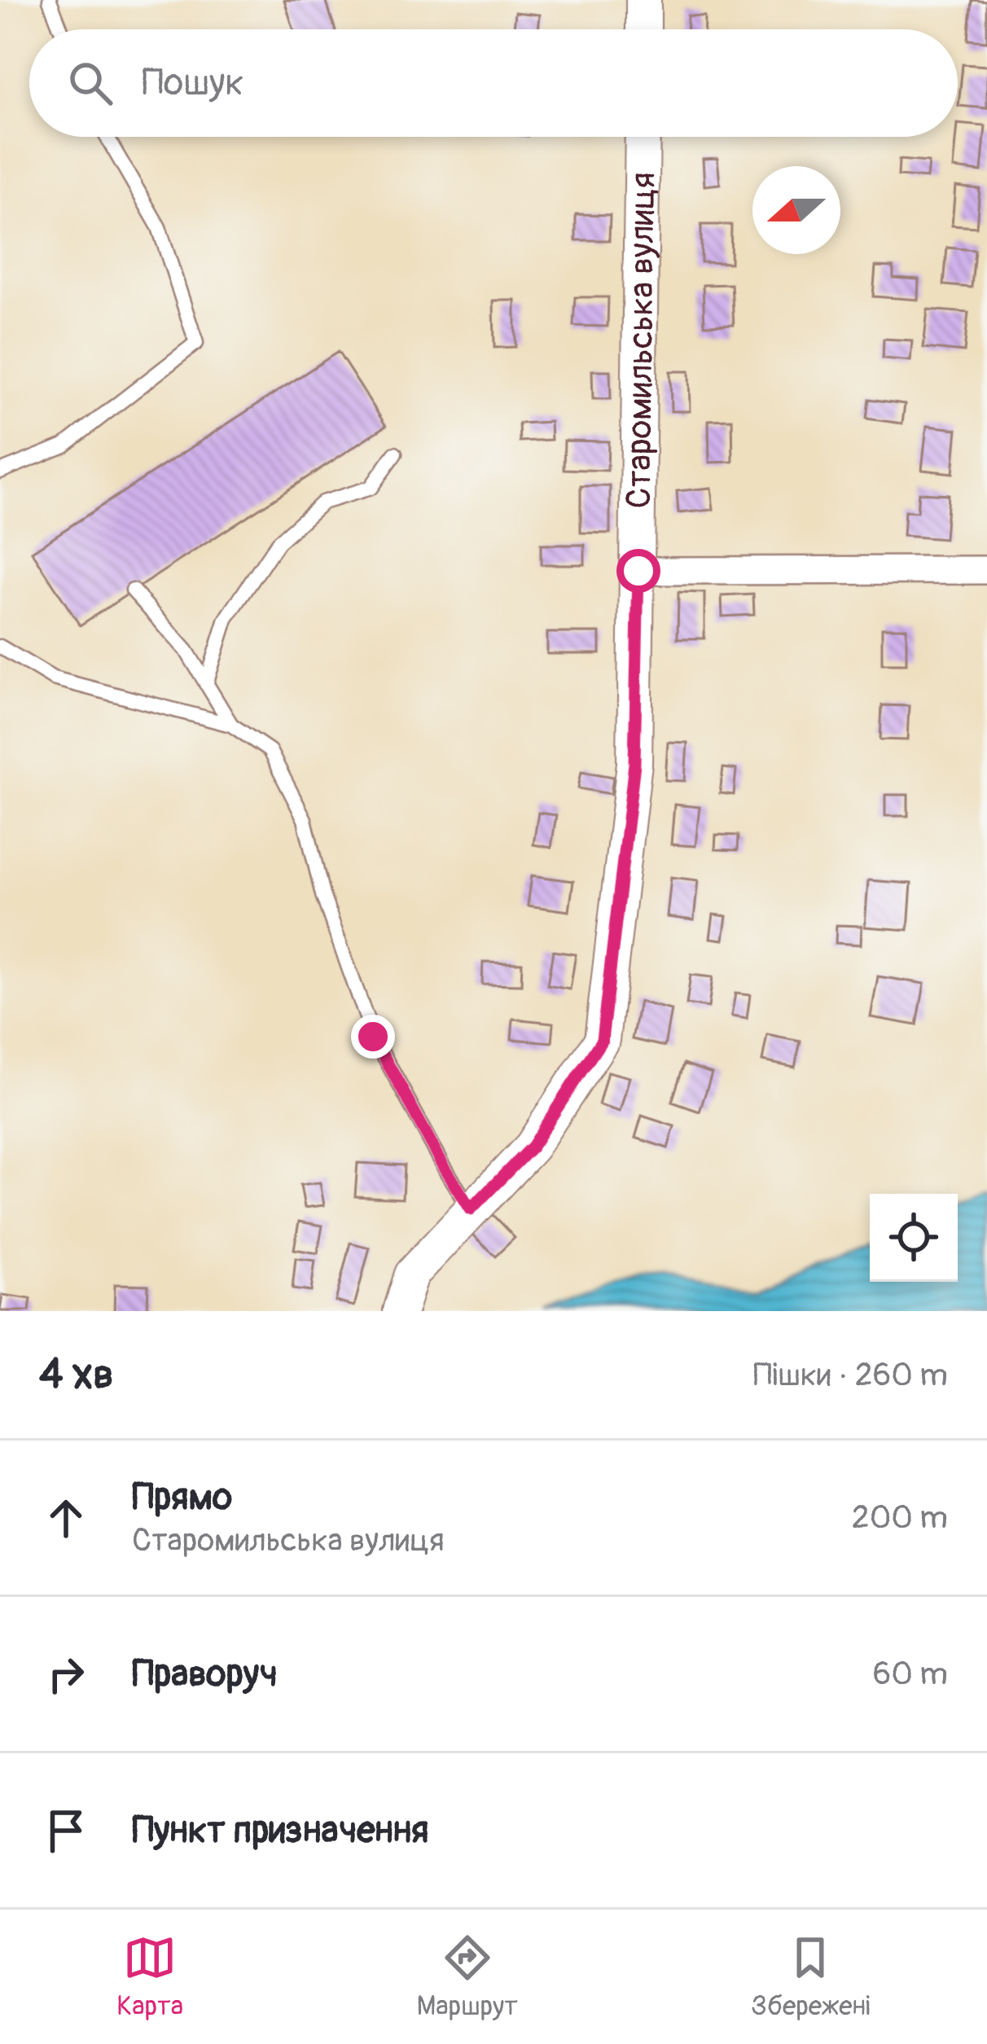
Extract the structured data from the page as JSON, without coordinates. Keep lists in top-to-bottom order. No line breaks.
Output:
{"streets":{"street":["Старомильська вулиця"]},"north":"left","page":{"search":"Пошук","heading":["4 хв","Пішки · 260 m"],"list":[["Прямо","Старомильська вулиця","200 m"],["Праворуч","60 m"],"Пункт призначення"],"nav":["Карта","Маршрут","Збережені"]}}
